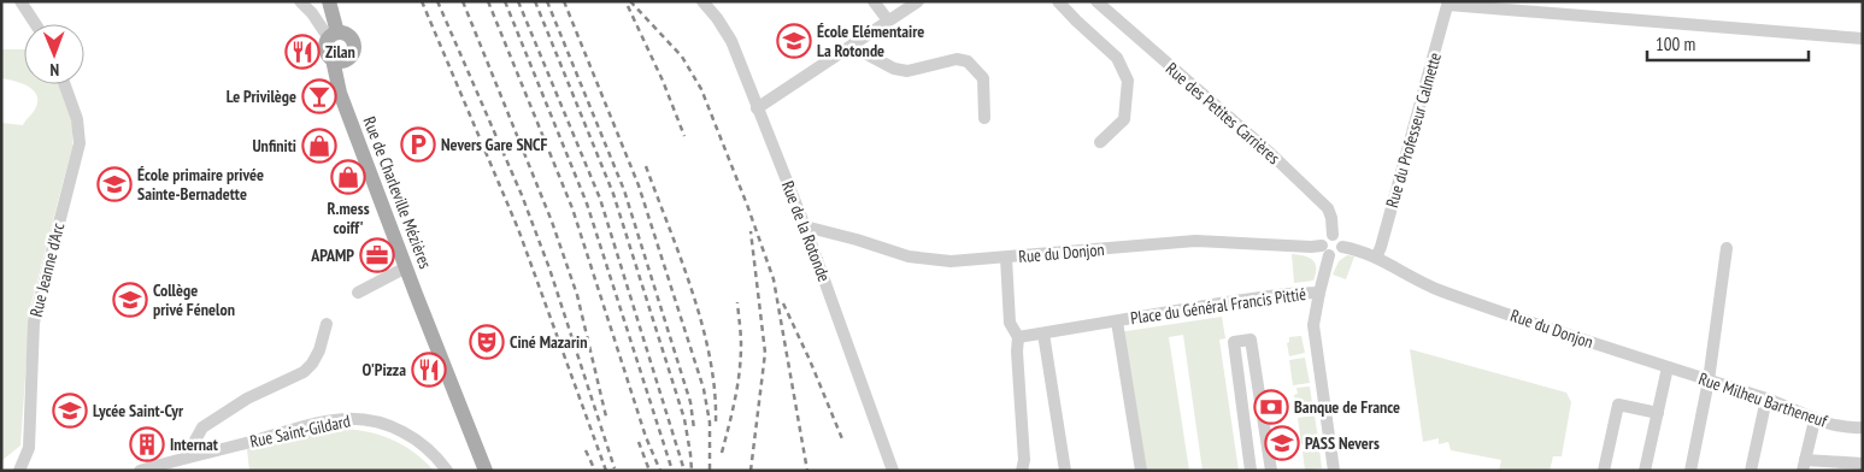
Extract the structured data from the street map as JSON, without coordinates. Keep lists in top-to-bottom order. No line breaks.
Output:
{"streets":{"main road":["Rue de Charleville Mézières"],"street":["Rue des Petites Carrières","Rue du Professeur Calmette","Rue de la Rotonde","Rue du Donjon","Rue Jeanne d'Arc","Place du Général Francis Pittié","Rue Milheu Bartheneuf","Rue Saint-Gildard"]},"crossings":[["Rue des Petites Carrières","Rue du Donjon"],["Rue du Professeur Calmette","Rue du Donjon"],["Rue de la Rotonde","Rue du Donjon"],["Rue du Donjon","Rue Milheu Bartheneuf"]],"places":{"school or university":["École Elémentaire La Rotonde","École primaire privée Sainte-Bernadette","Collège privé Fénelon","Lycée Saint-Cyr","PASS Nevers"],"restaurant":["Zilan","O'Pizza"],"bar":["Le Privilège"],"parking":["Nevers Gare SNCF"],"shop":["Unfiniti","R.mess coiff'"],"office":["APAMP"],"theatre":["Ciné Mazarin"],"bank":["Banque de France"],"building":["Internat"]},"scale_bar":"100 m","north":"bottom"}
